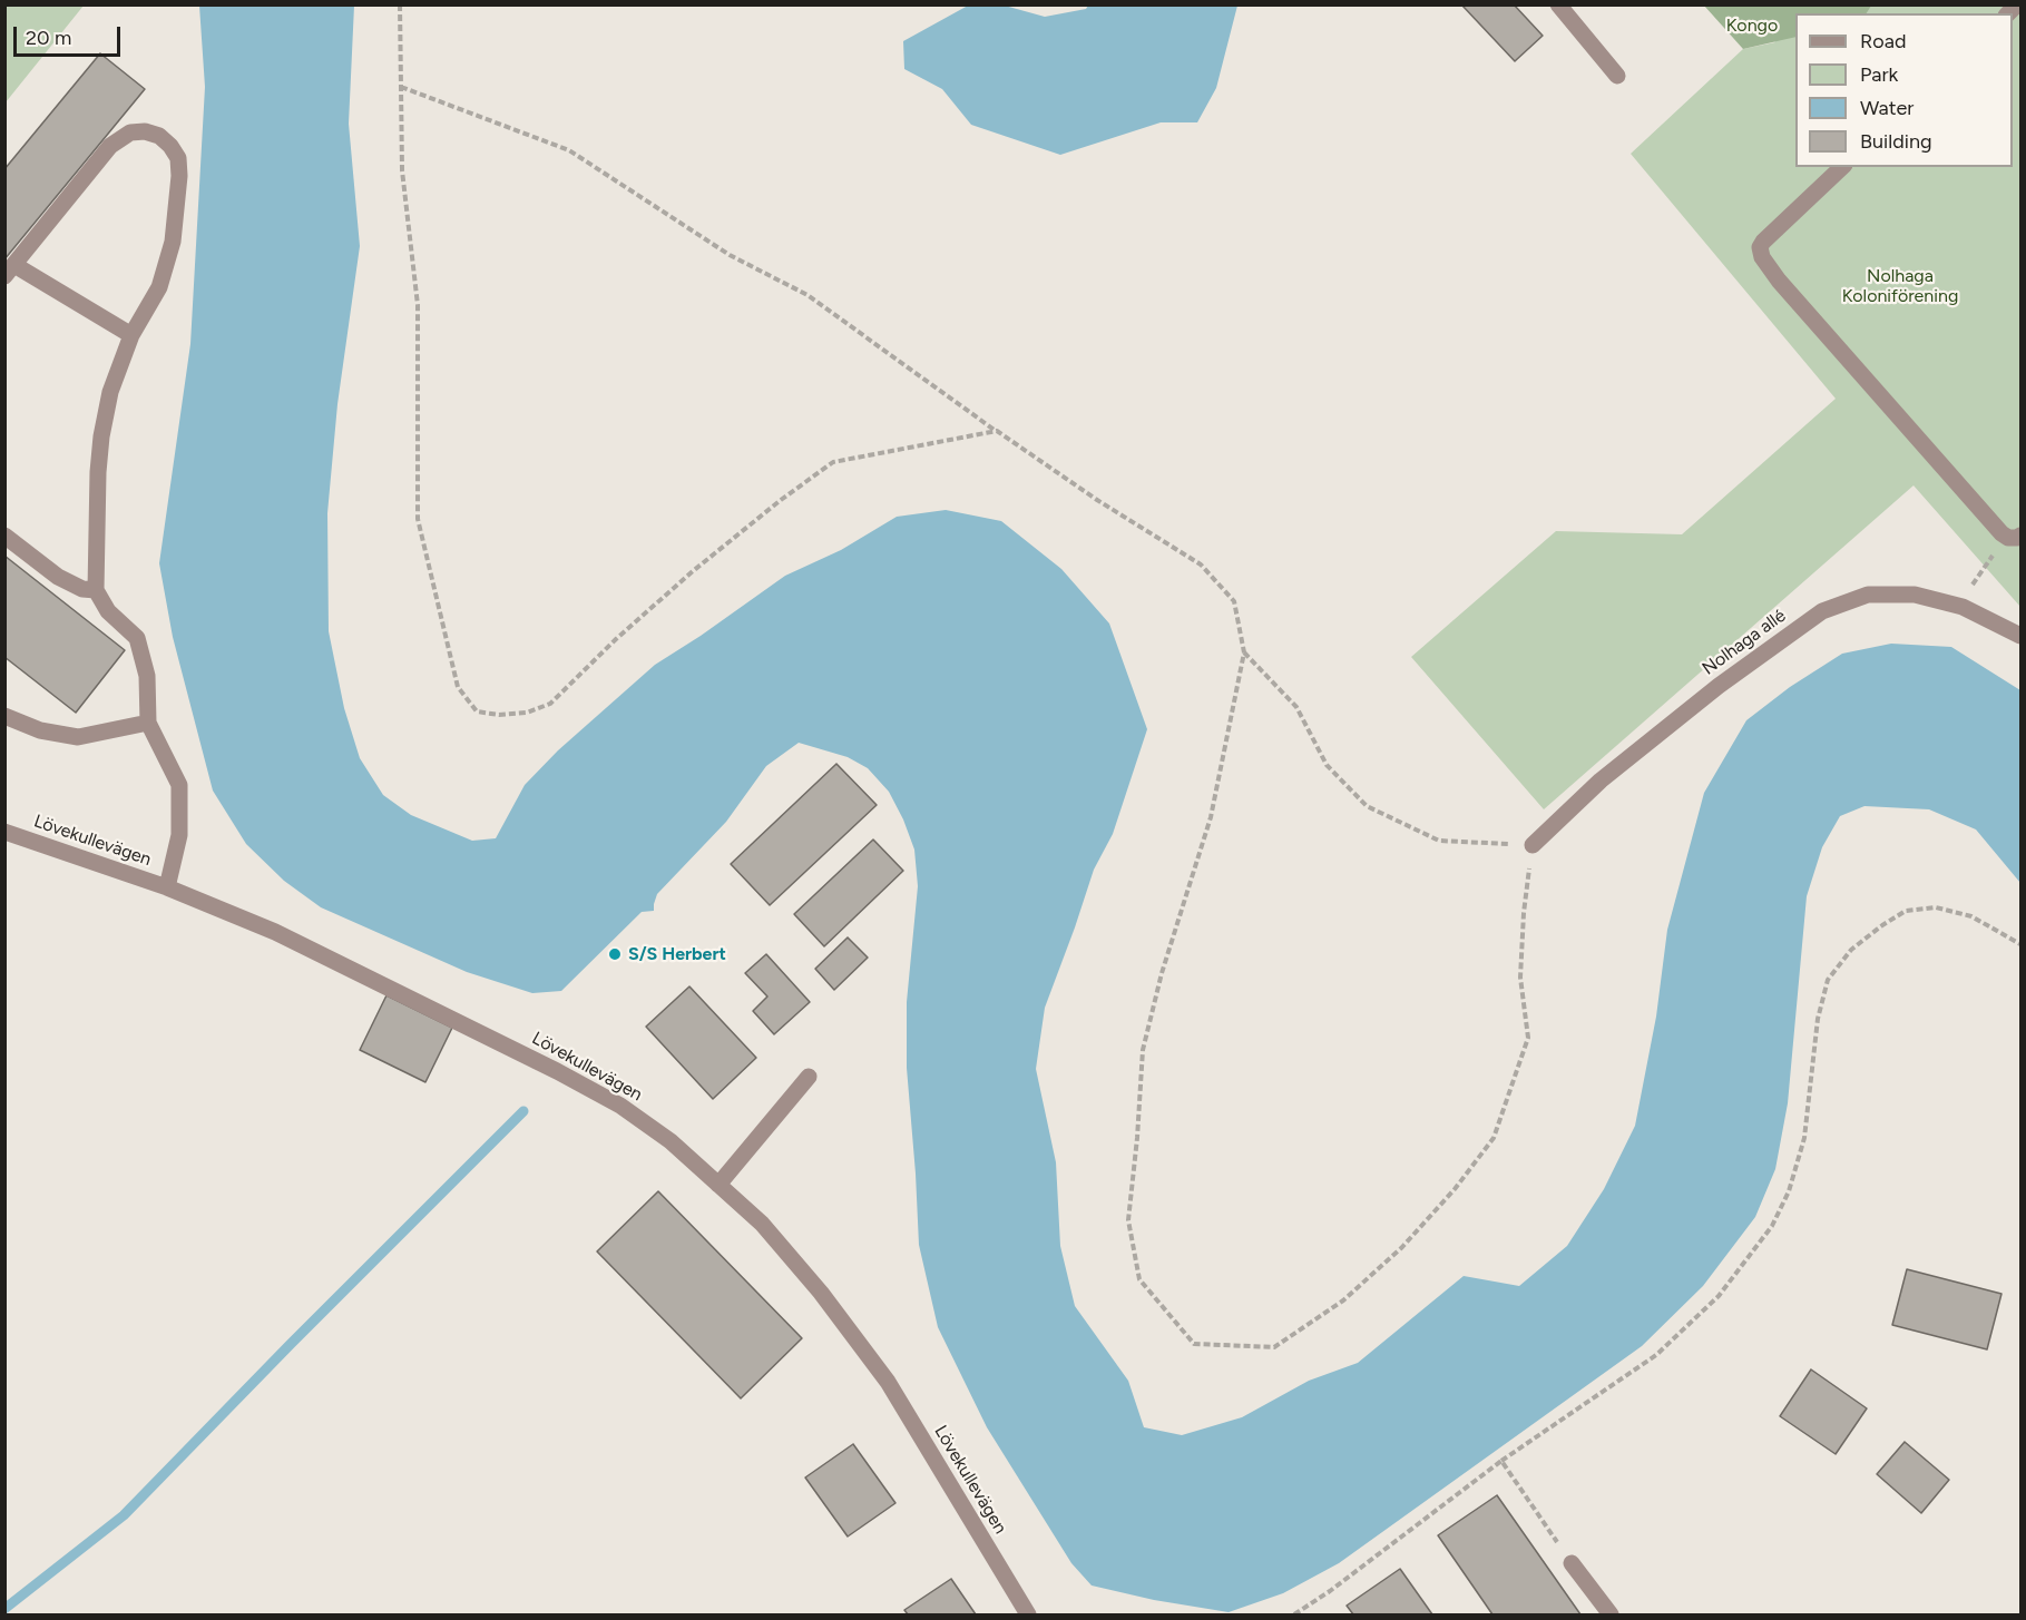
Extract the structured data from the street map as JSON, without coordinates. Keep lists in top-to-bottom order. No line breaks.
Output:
{"streets":{"street":["Nolhaga allé","Lövekullevägen"]},"parks":["Kongo","Nolhaga Koloniförening"],"places":["S/S Herbert"],"legend":["Road","Park","Water","Building"],"scale_bar":"20 m"}
